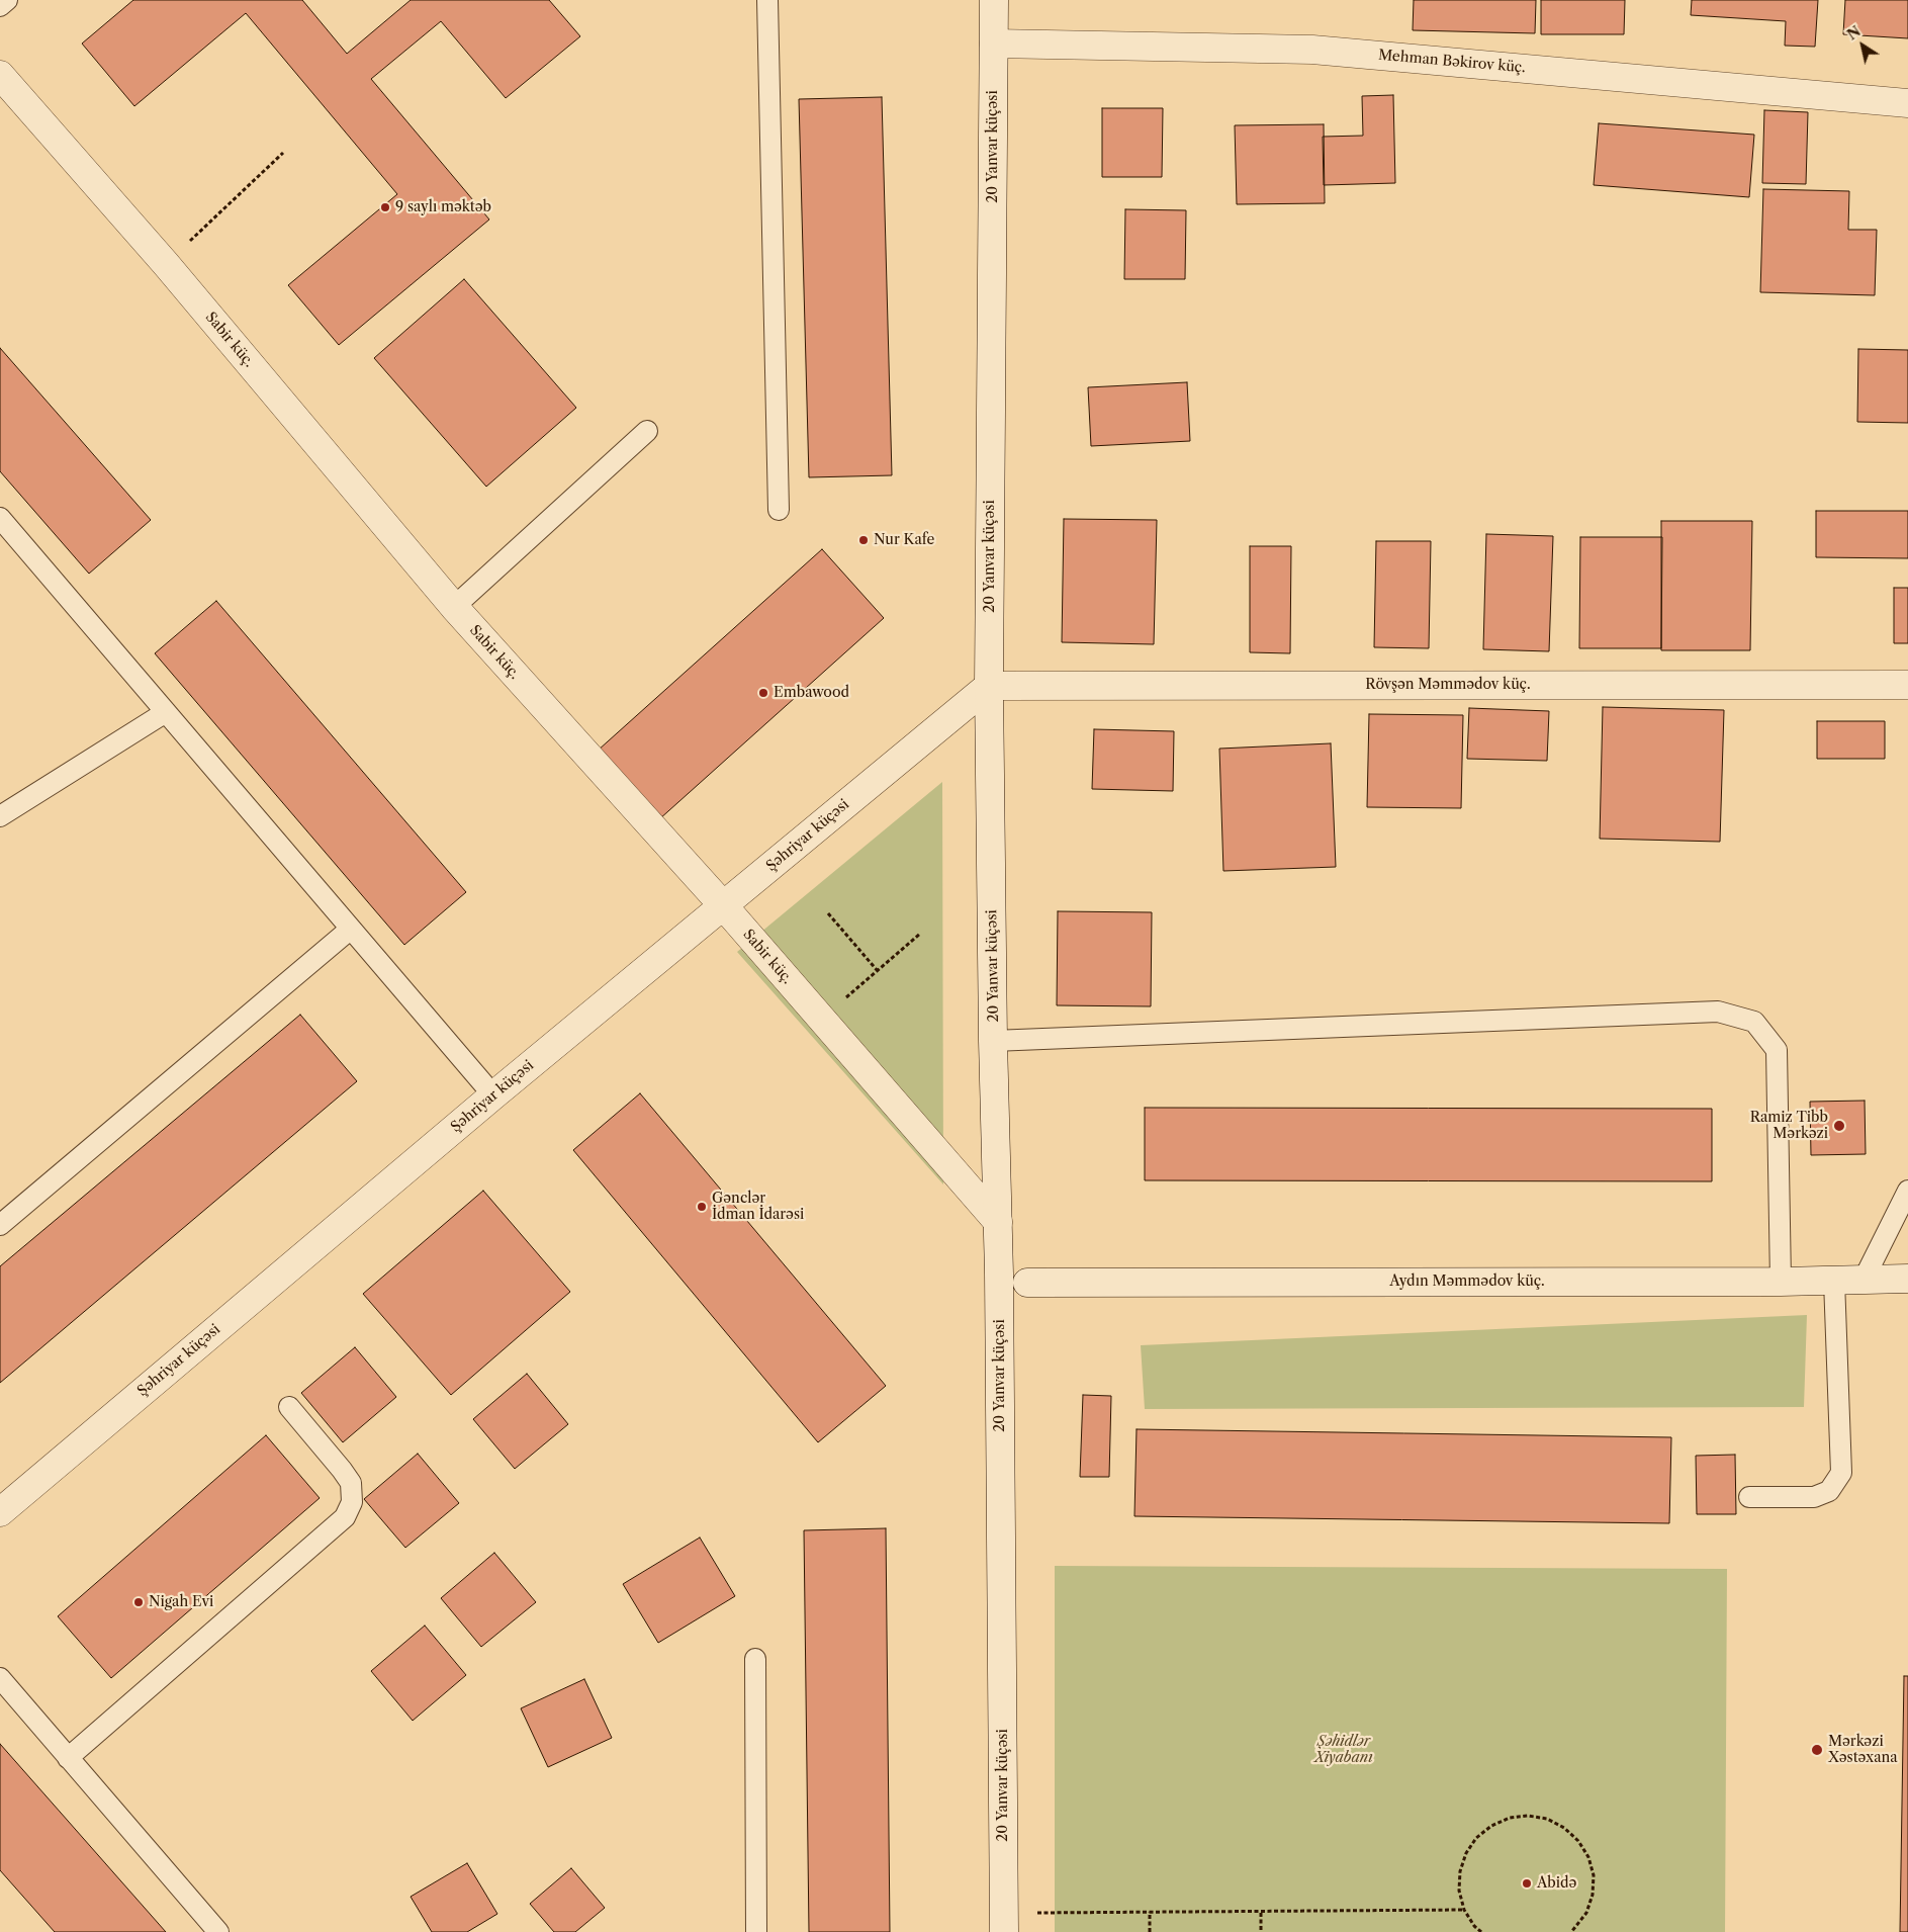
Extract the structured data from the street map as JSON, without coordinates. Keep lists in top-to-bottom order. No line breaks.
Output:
{"streets":{"street":["Mehman Bəkirov küç.","20 Yanvar küçəsi","Sabir küç.","Rövşən Məmmədov küç.","Şəhriyar küçəsi","Aydın Məmmədov küç."]},"crossings":[["Mehman Bəkirov küç.","20 Yanvar küçəsi"],["20 Yanvar küçəsi","Sabir küç."],["20 Yanvar küçəsi","Rövşən Məmmədov küç."],["20 Yanvar küçəsi","Şəhriyar küçəsi"],["Sabir küç.","Şəhriyar küçəsi"],["Rövşən Məmmədov küç.","Şəhriyar küçəsi"]],"parks":["Şəhidlər Xiyabanı"],"places":["9 saylı məktəb","Nur Kafe","Embawood","Ramiz Tibb Mərkəzi","Gənclər İdman İdarəsi","Nigah Evi","Mərkəzi Xəstəxana","Abidə"],"north":"top left"}
